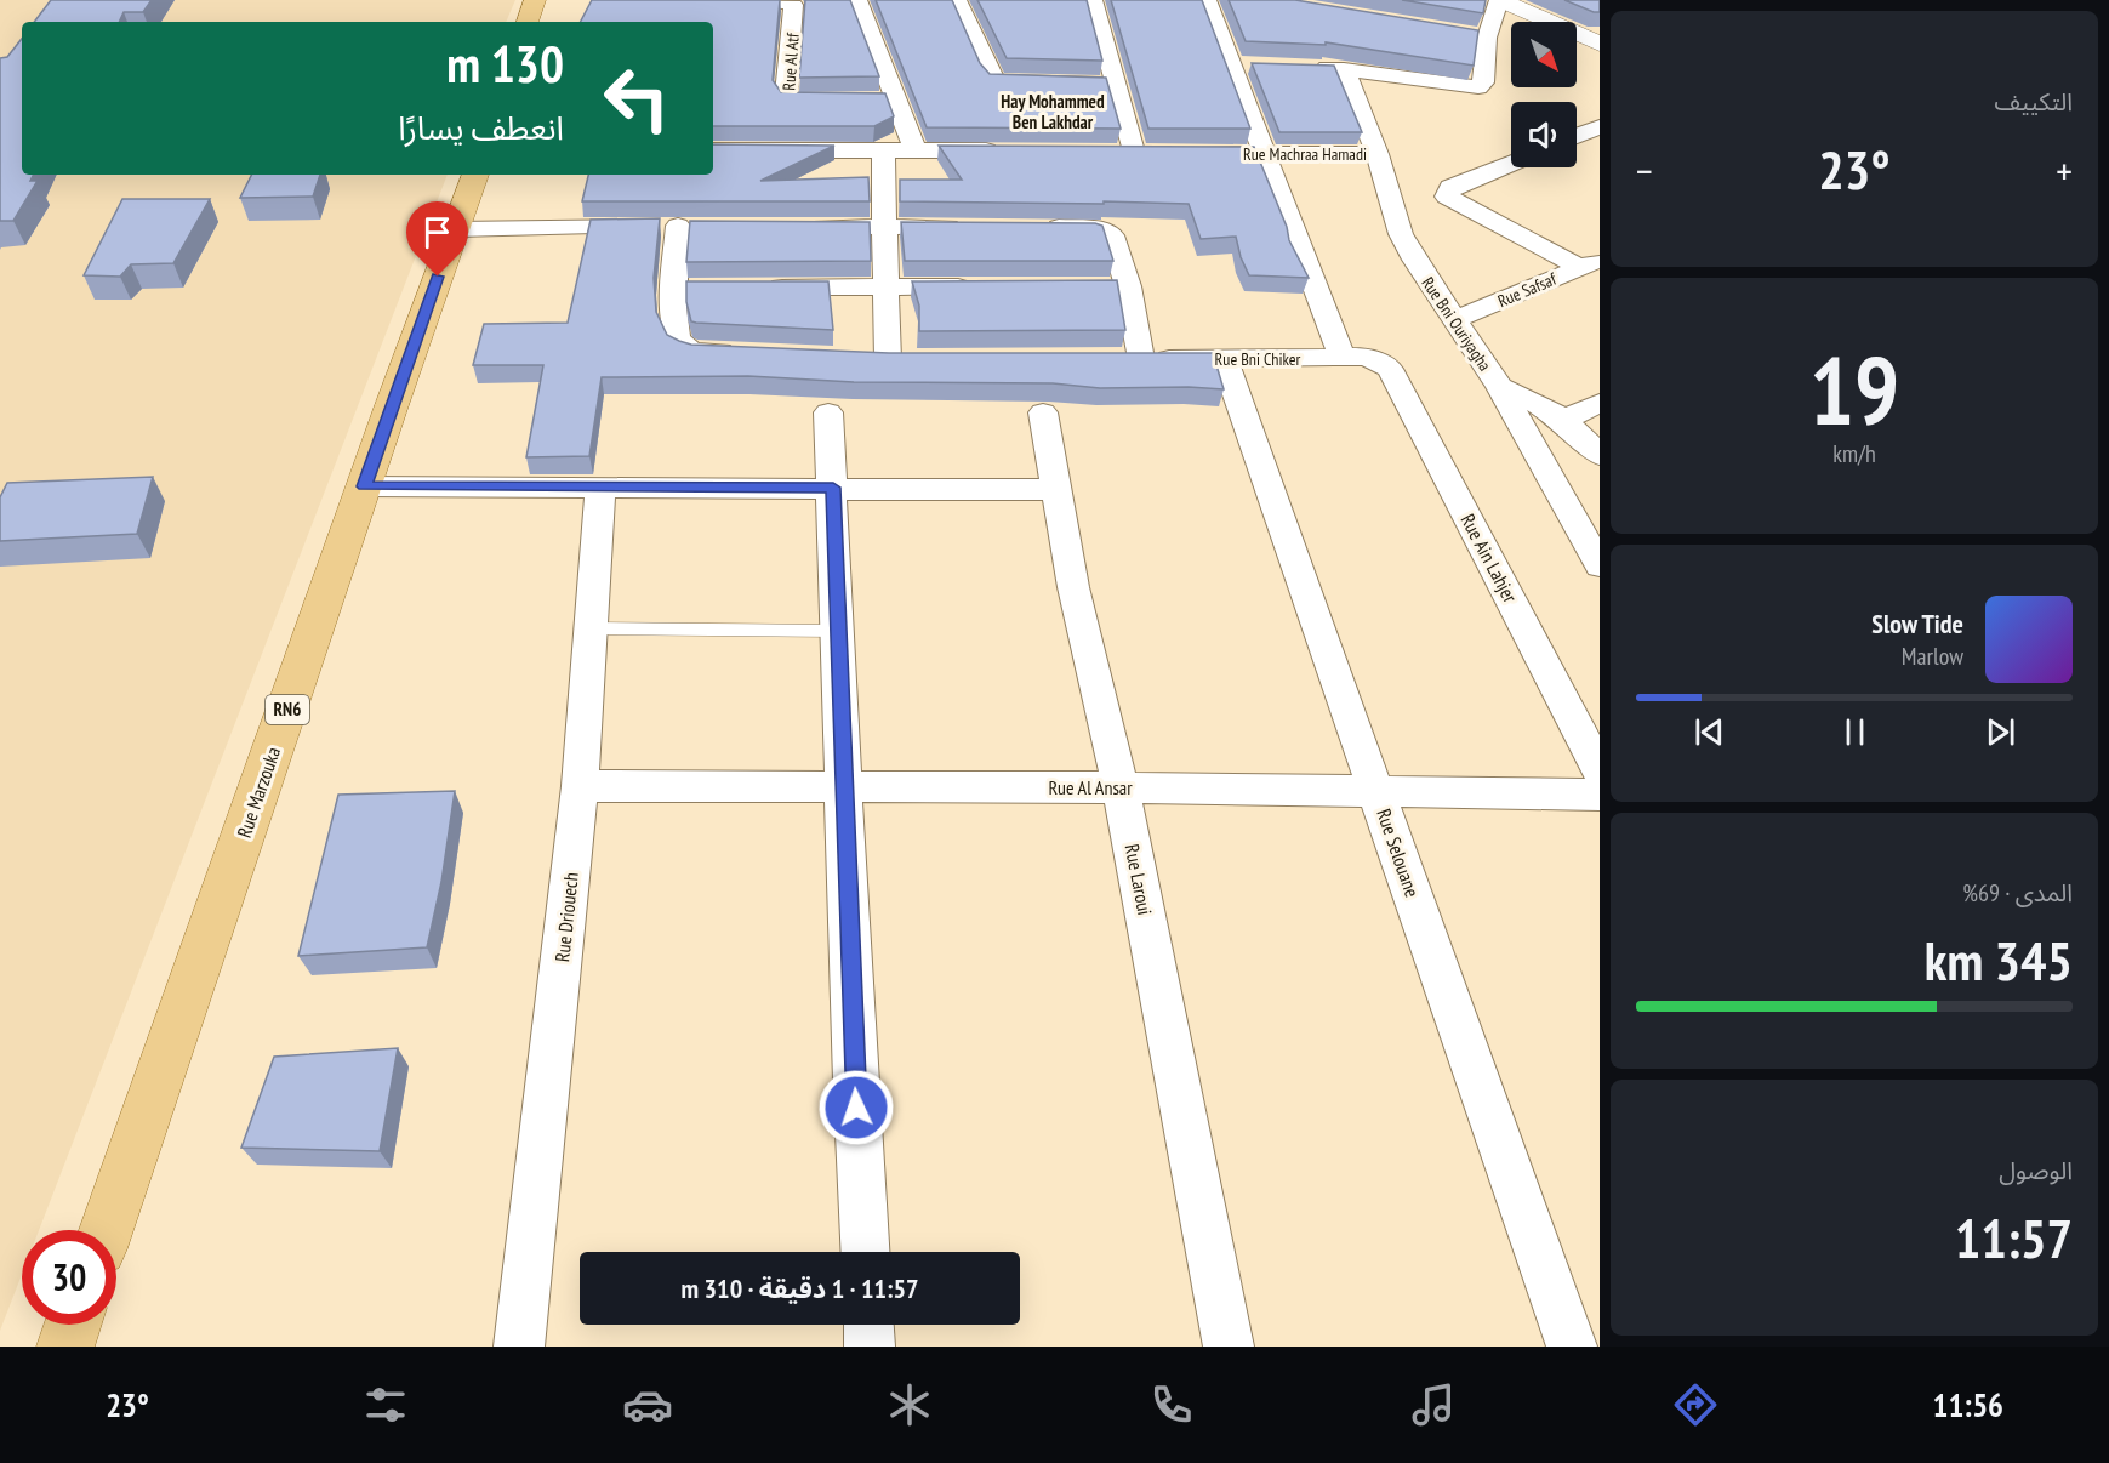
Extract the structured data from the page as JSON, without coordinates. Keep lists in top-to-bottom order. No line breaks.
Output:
{"streets":{"main road":["RN6","Rue Marzouka"],"street":["Rue Al Atf","Rue Machraa Hamadi","Rue Safsaf","Rue Bni Ouriyagha","Rue Bni Chiker","Rue Ain Lahjer","Rue Al Ansar","Rue Selouane","Rue Laroui","Rue Driouech"]},"crossings":[["Rue Machraa Hamadi","Rue Bni Ouriyagha"],["Rue Safsaf","Rue Bni Ouriyagha"],["Rue Bni Chiker","Rue Ain Lahjer"],["Rue Bni Chiker","Rue Selouane"],["Rue Al Ansar","Rue Selouane"],["Rue Al Ansar","Rue Laroui"],["Rue Al Ansar","Rue Driouech"]],"districts":["Hay Mohammed Ben Lakhdar"],"north":"bottom right","page":{"tile":["التكييف",["19","km/h"],["المدى · 69%","345 km"],["الوصول","11:57"]],"turn":["130 m","انعطف يسارًا"],"heat":["−","23°","+"],"song":["Slow Tide","Marlow"],"limit":"30","trip":"11:57 · 1 دقيقة · 310 m","tabs":["11:56","23°"]}}
